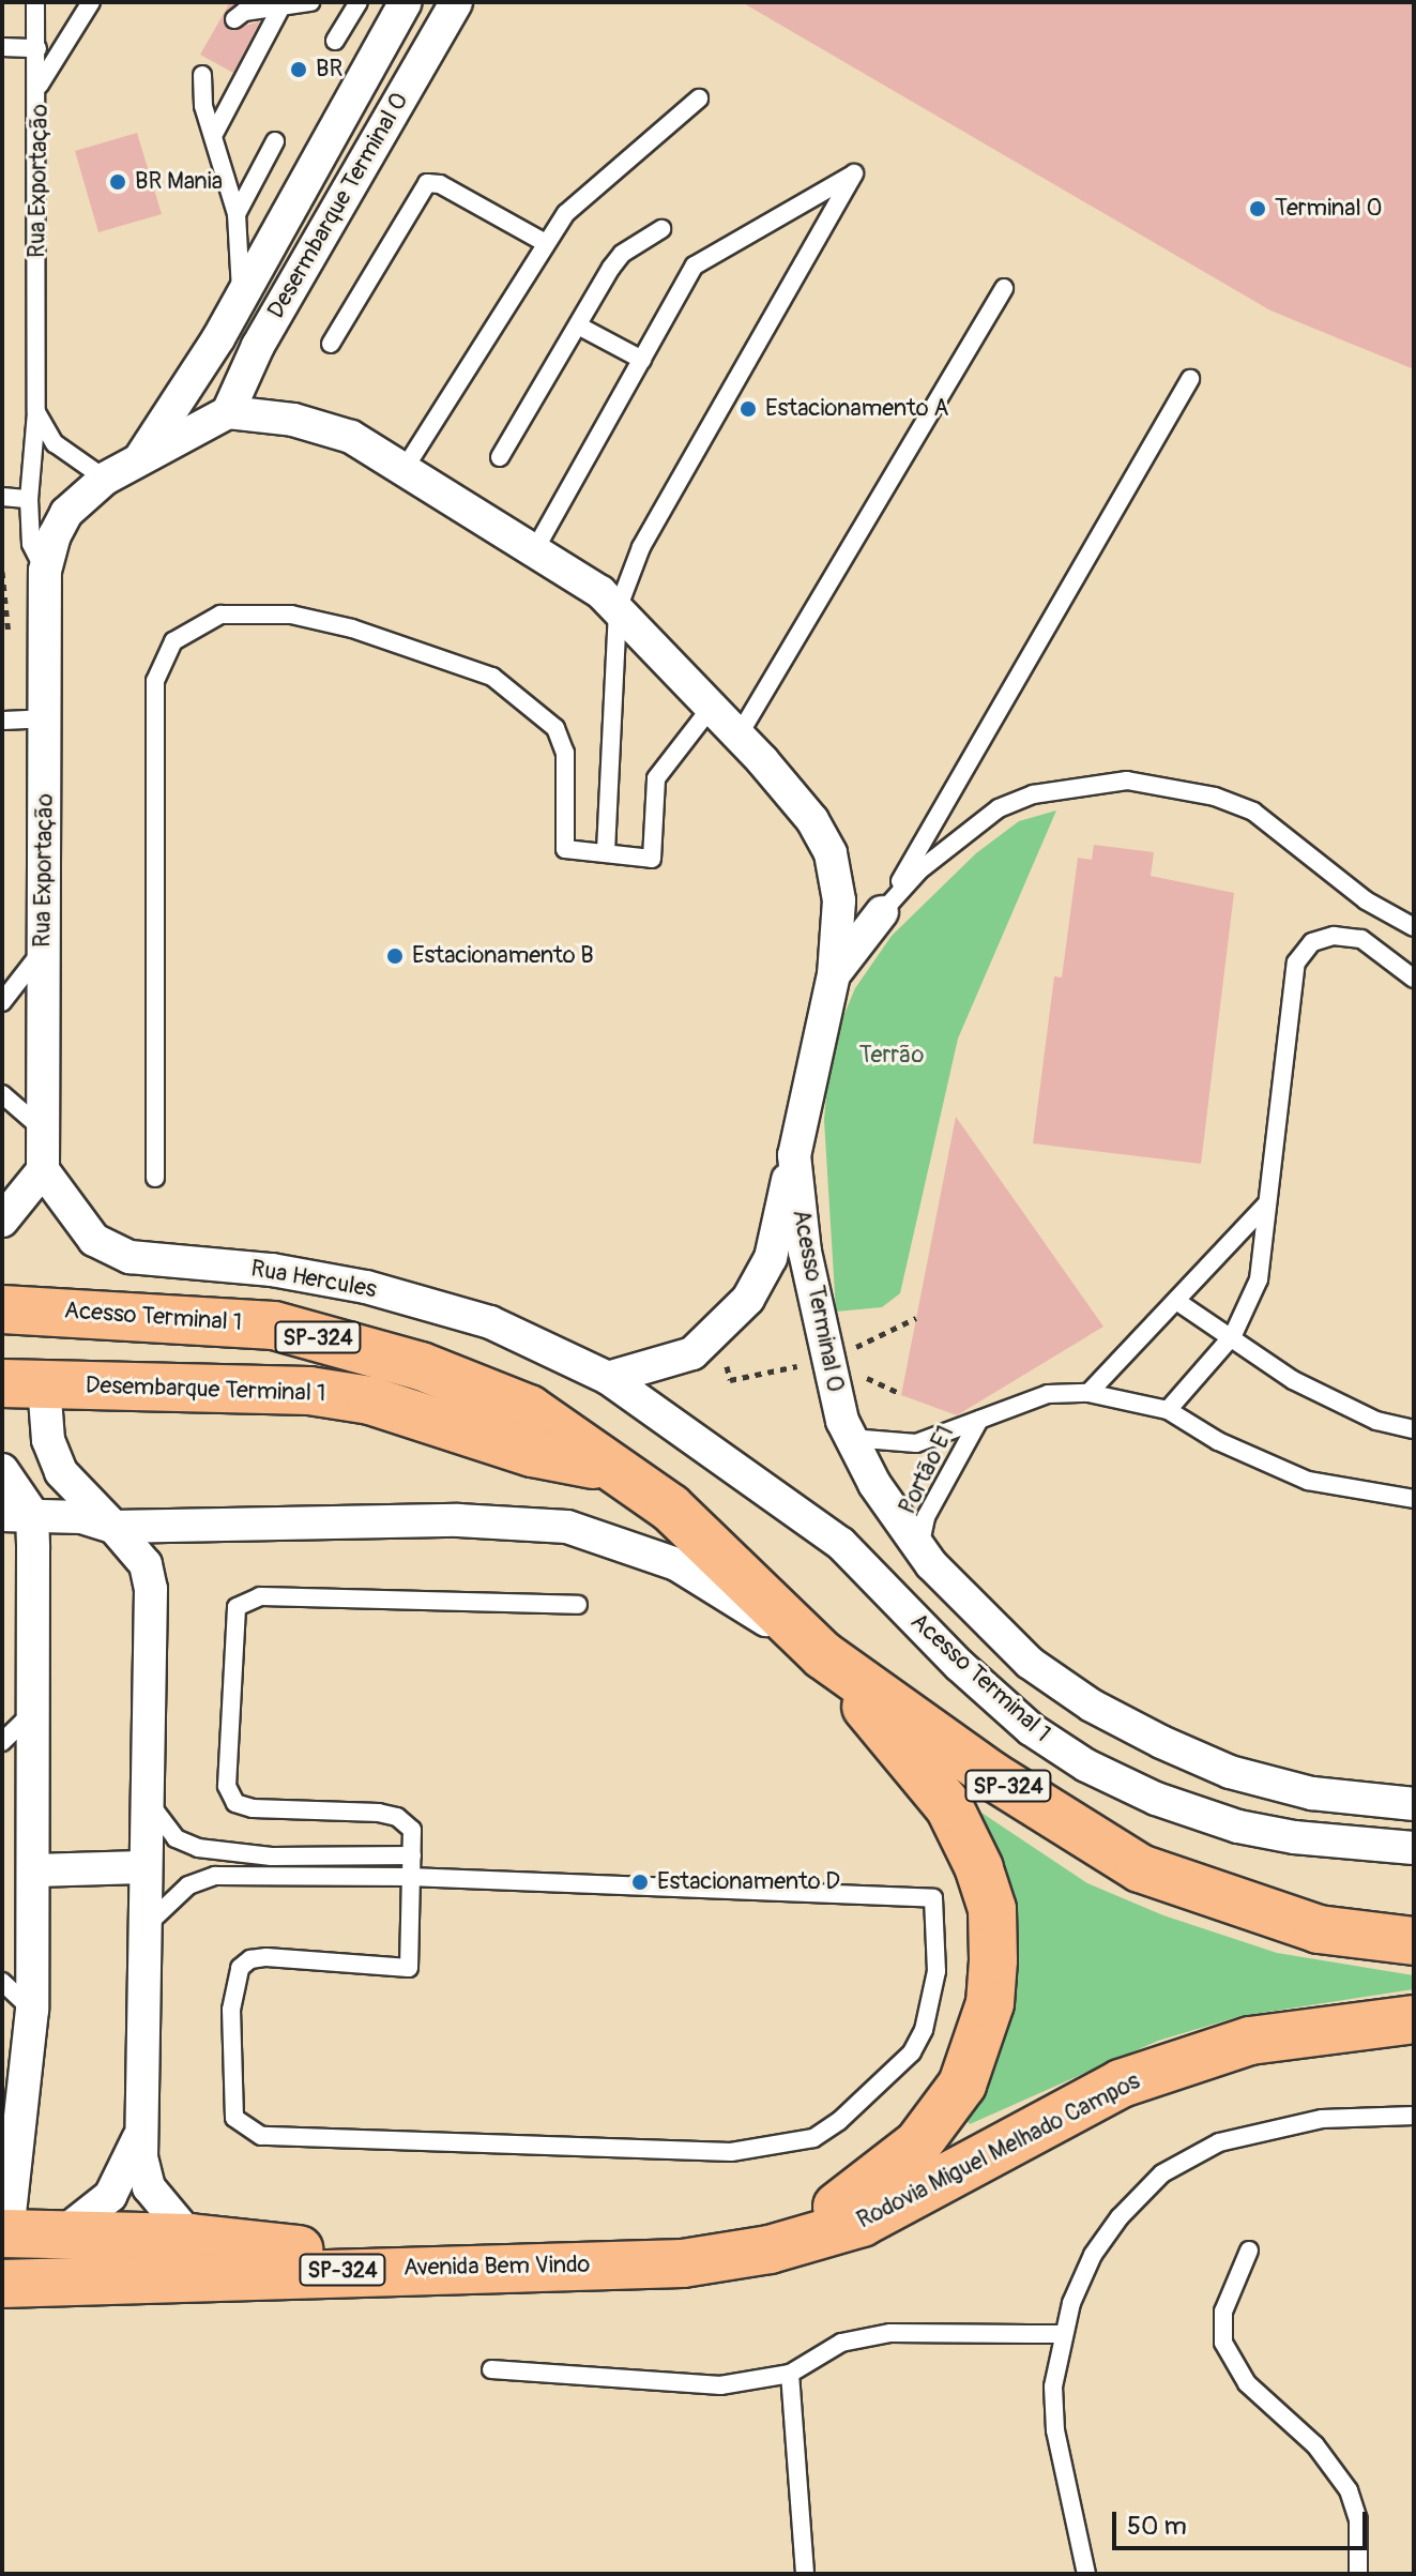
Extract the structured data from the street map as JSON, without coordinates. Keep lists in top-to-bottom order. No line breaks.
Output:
{"streets":{"main road":["Acesso Terminal 1","SP-324","Desembarque Terminal 1","Rodovia Miguel Melhado Campos","Avenida Bem Vindo"],"street":["Rua Exportação","Desermbarque Terminal 0","Rua Hercules","Acesso Terminal 0"],"lane":["Portão E1"]},"crossings":[["Rua Exportação","Rua Hercules"],["Rua Hercules","Acesso Terminal 1"],["Acesso Terminal 0","Portão E1"],["Acesso Terminal 1","SP-324"],["Acesso Terminal 1","Desembarque Terminal 1"],["Rodovia Miguel Melhado Campos","Avenida Bem Vindo"]],"parks":["Terrão"],"places":["BR","BR Mania","Terminal 0","Estacionamento A","Estacionamento B","Estacionamento D"],"scale_bar":"50 m"}
